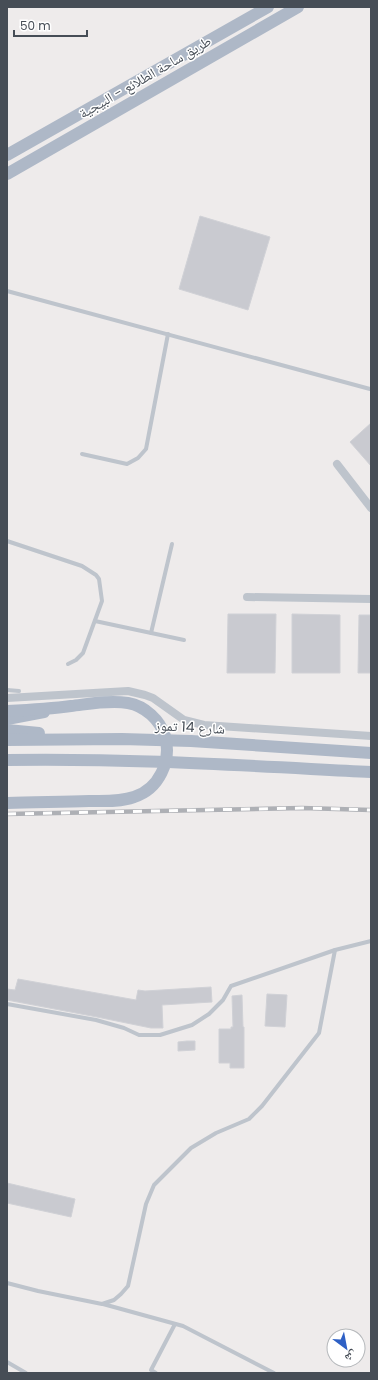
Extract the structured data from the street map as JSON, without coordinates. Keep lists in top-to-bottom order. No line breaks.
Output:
{"streets":{"main road":["طريق ساحة الطلائع - البيجية","شارع 14 تموز"]},"scale_bar":"50 m","north":"bottom right"}
